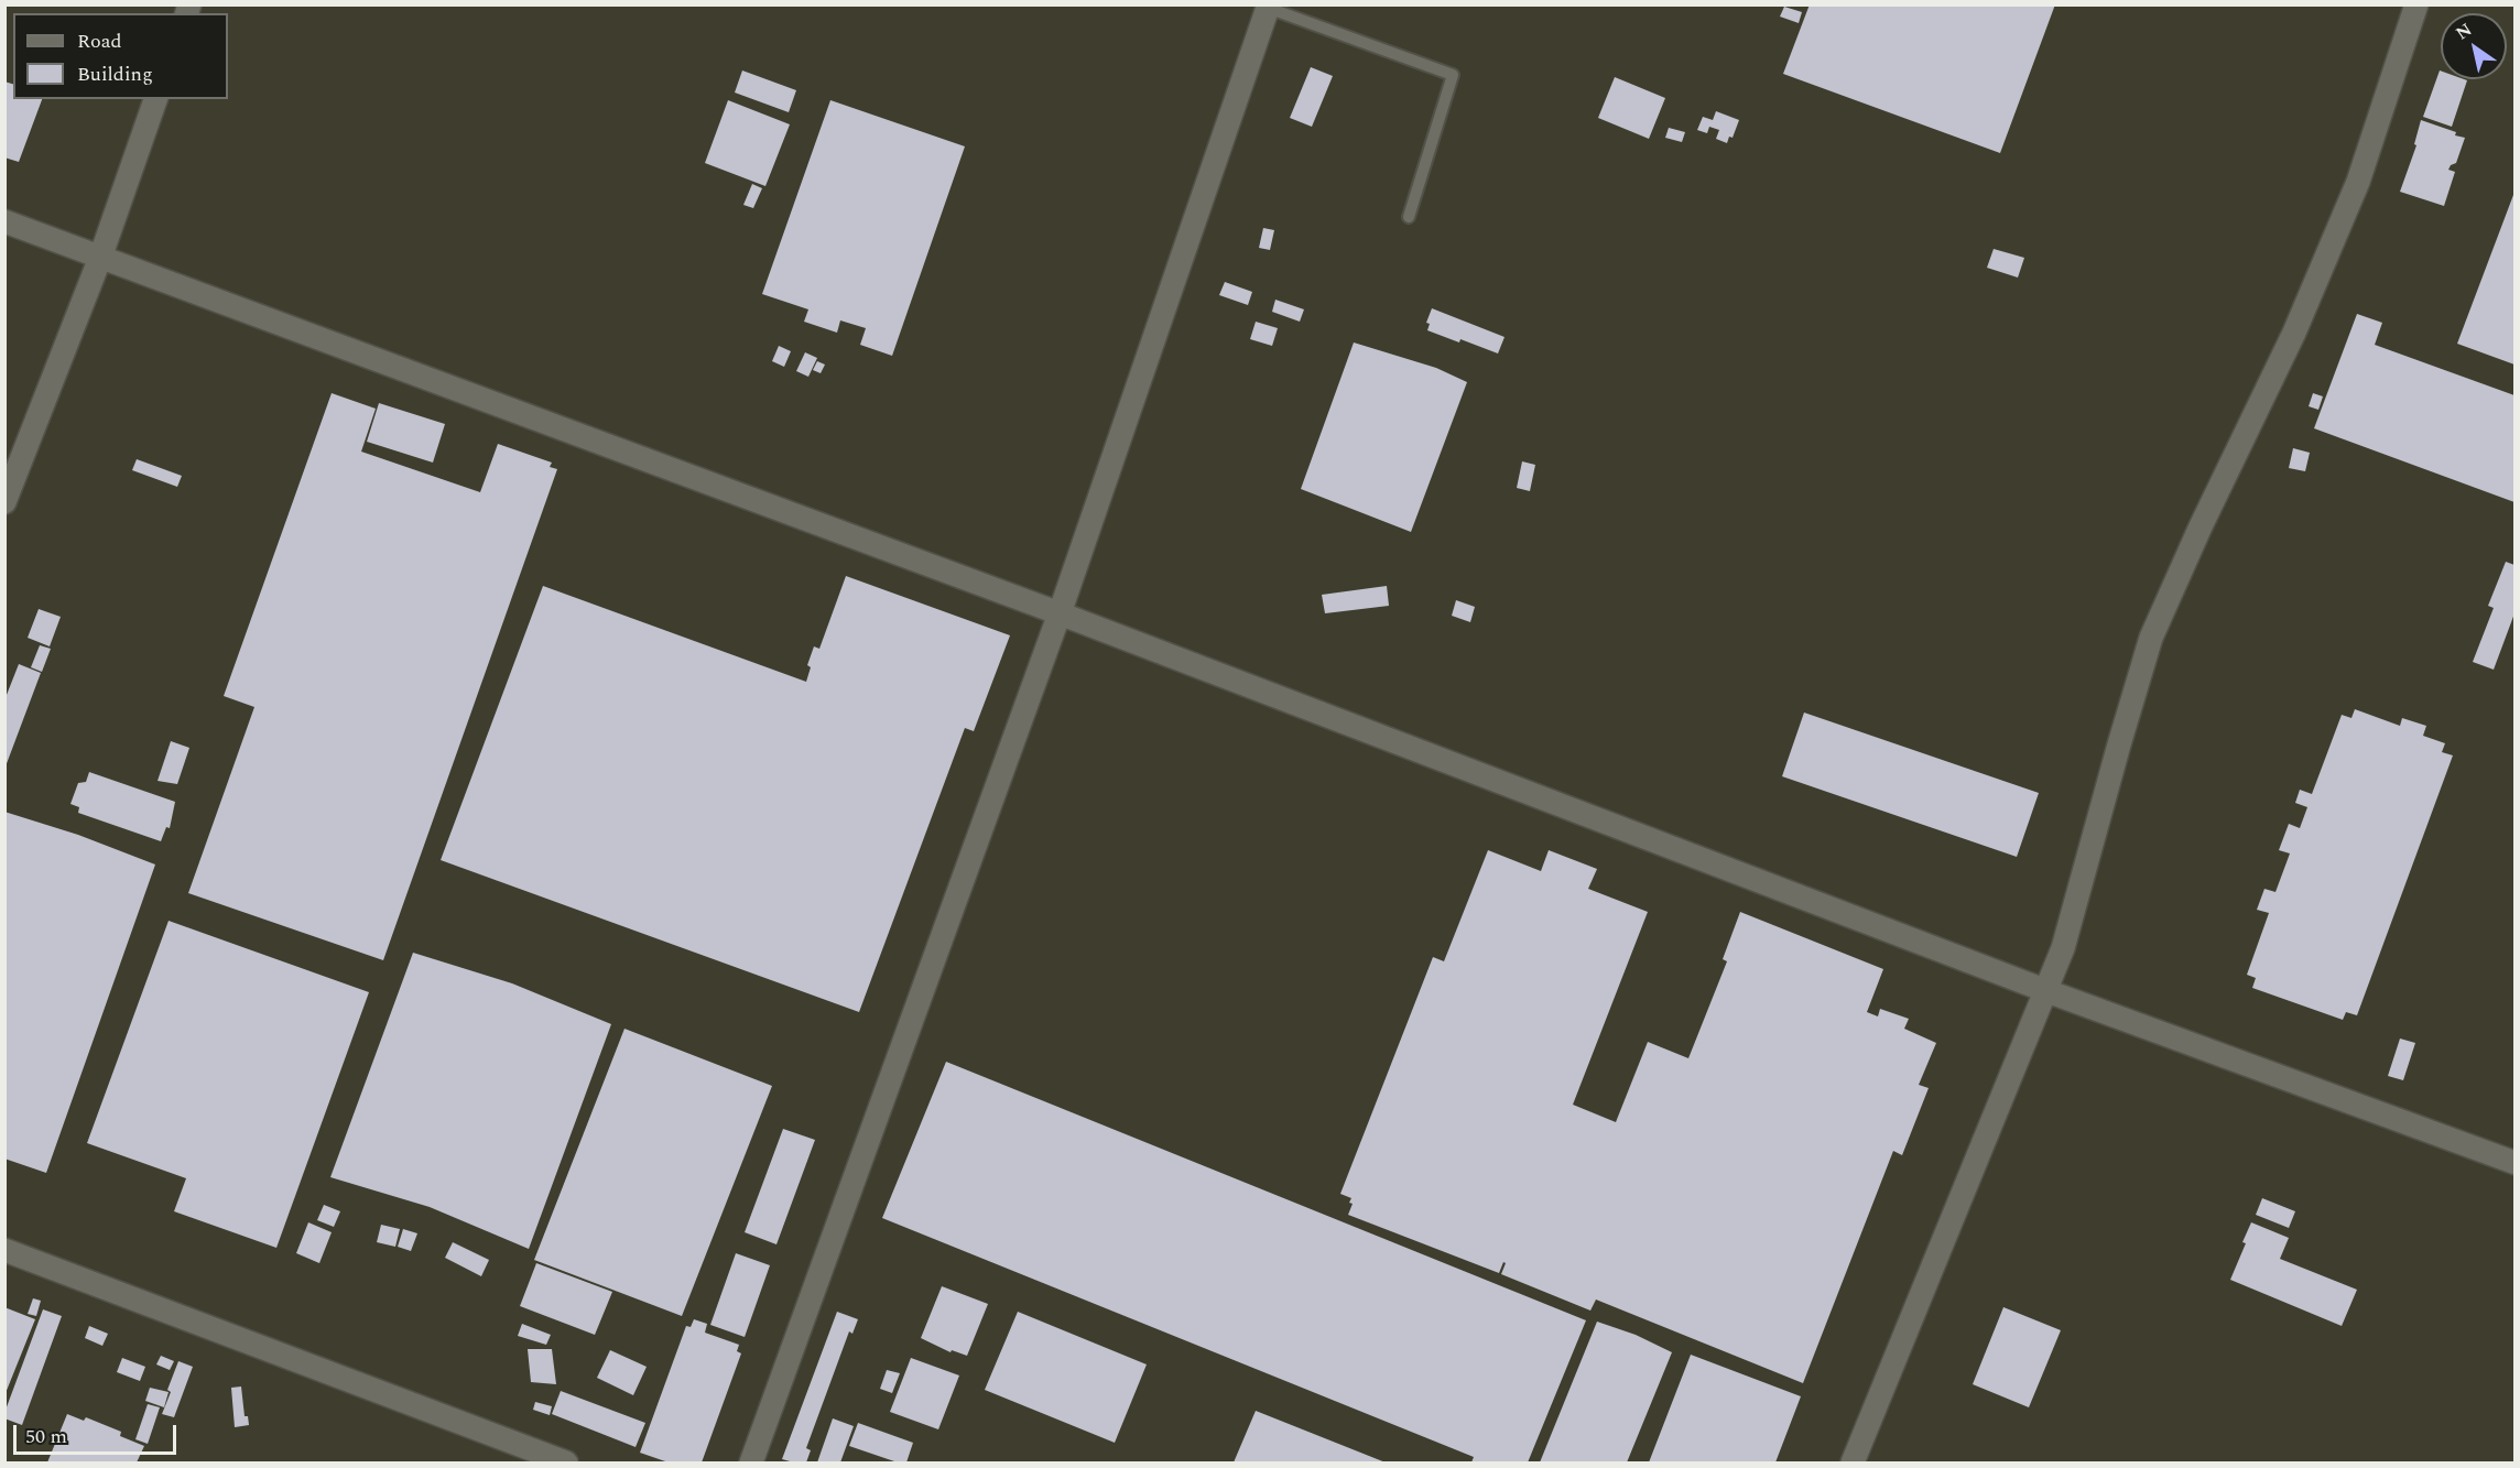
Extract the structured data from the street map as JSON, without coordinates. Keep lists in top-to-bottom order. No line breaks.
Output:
{"legend":["Road","Building"],"scale_bar":"50 m","north":"top left"}
